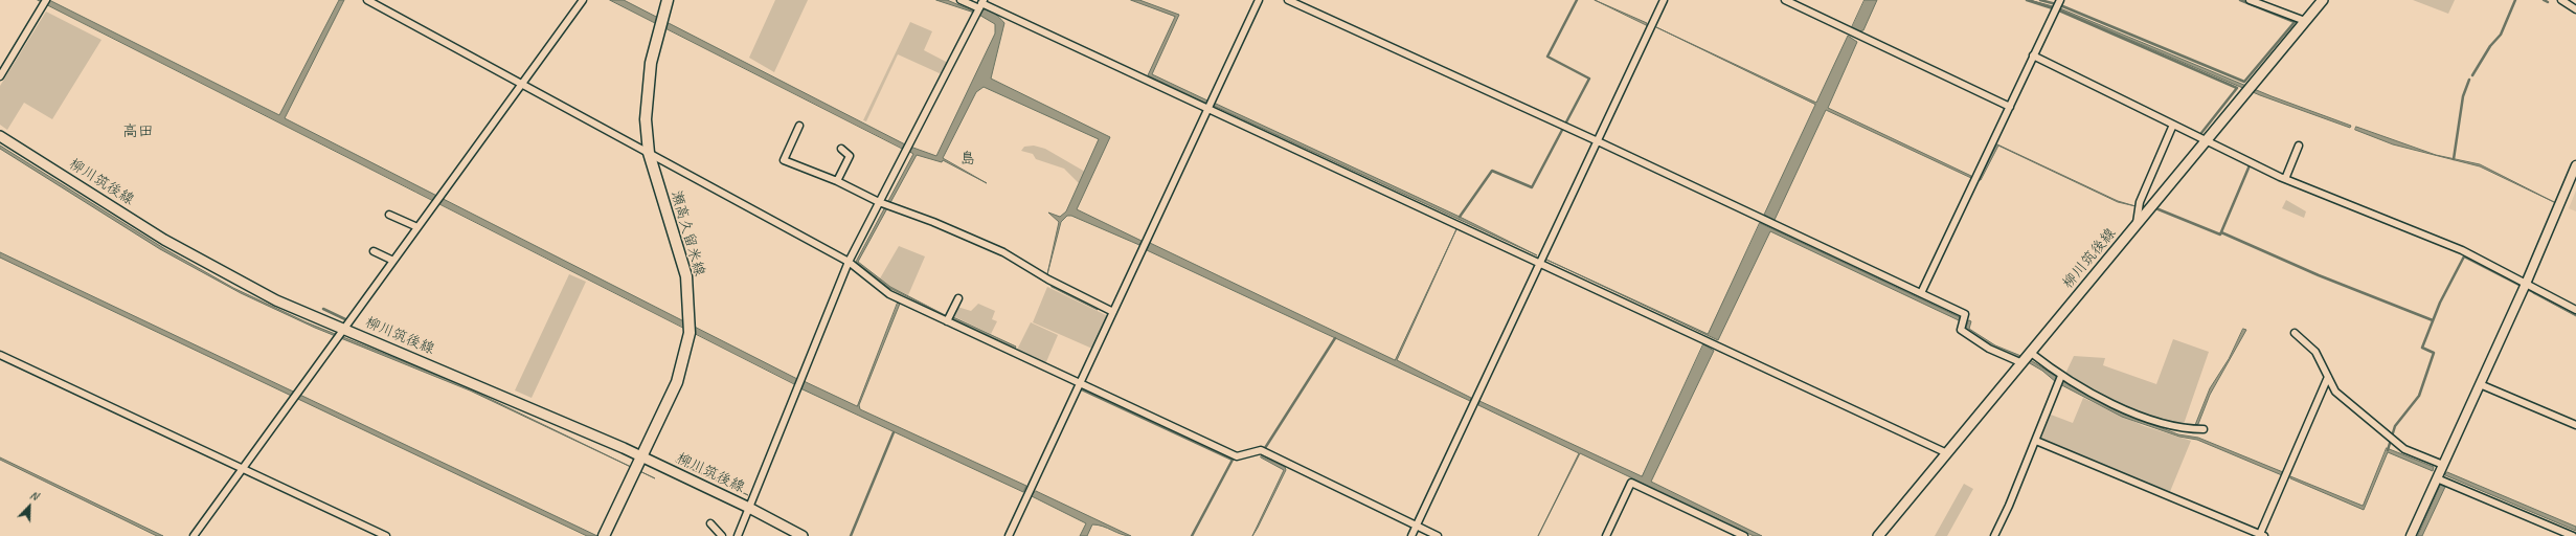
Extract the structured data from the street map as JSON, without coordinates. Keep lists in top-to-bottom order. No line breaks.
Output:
{"streets":{"main road":["柳川筑後線","瀬高久留米線"]},"crossings":[["柳川筑後線","瀬高久留米線"]],"districts":["高田","島"],"north":"top right"}
